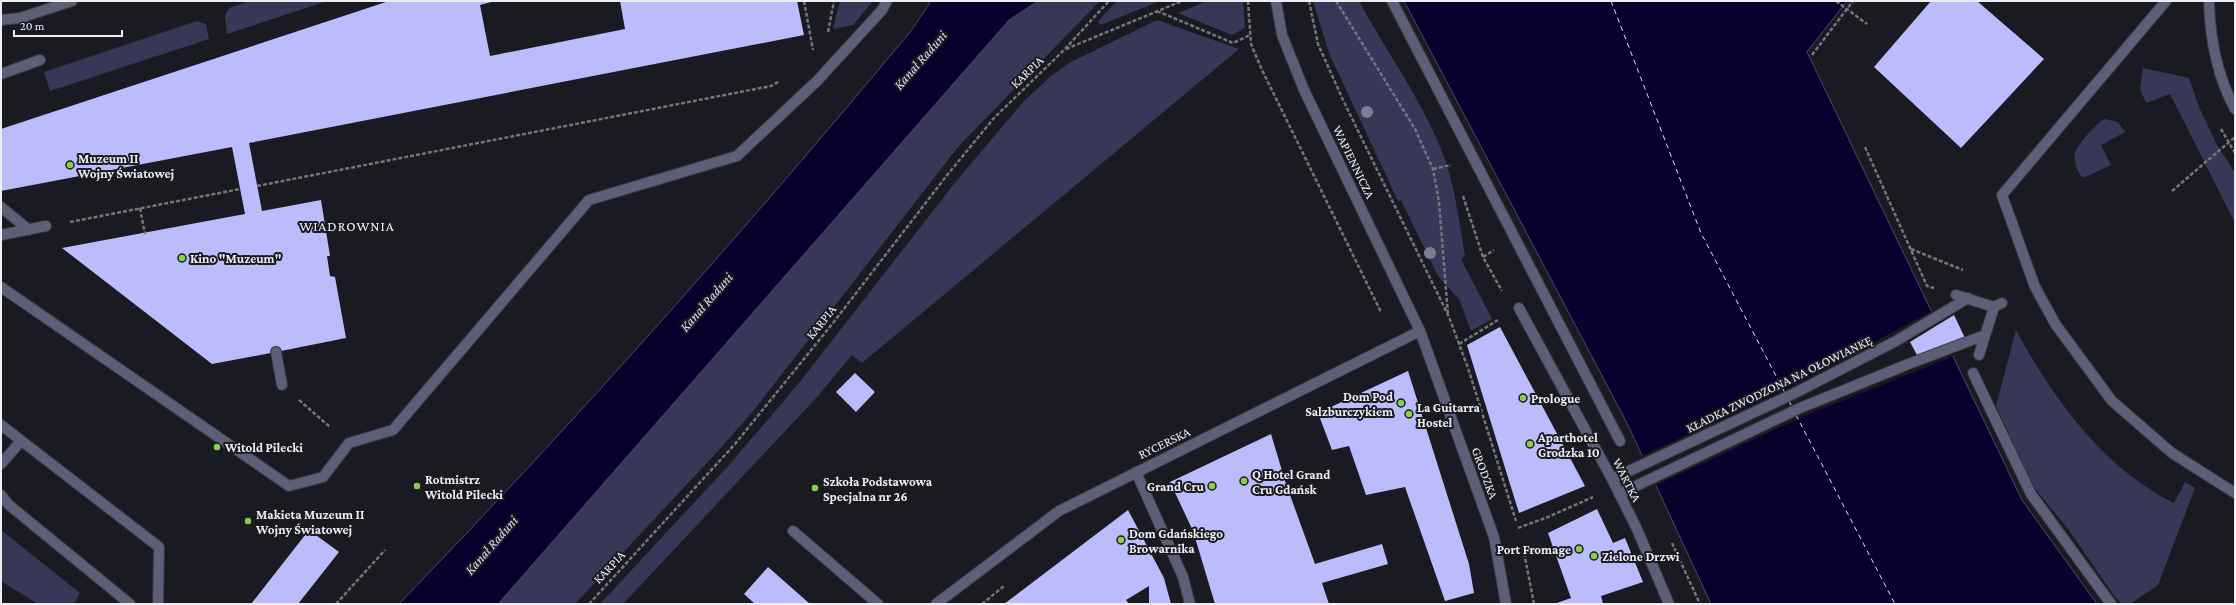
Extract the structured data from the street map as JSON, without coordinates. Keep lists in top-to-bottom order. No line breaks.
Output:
{"streets":{"street":["WAPIENNICZA","KŁADKA ZWODZONA NA OŁOWIANKĘ","RYCERSKA","GRODZKA","WARTKA"],"path":["KARPIA"]},"crossings":[["WAPIENNICZA","RYCERSKA"],["WAPIENNICZA","GRODZKA"],["KŁADKA ZWODZONA NA OŁOWIANKĘ","WARTKA"],["RYCERSKA","GRODZKA"]],"districts":["WIADROWNIA"],"water":["Kanał Raduni"],"places":["Muzeum II Wojny Światowej","Kino \"Muzeum\"","Prologue","Dom Pod Salzburczykiem","La Guitarra Hostel","Aparthotel Grodzka 10","Witold Pilecki","Q Hotel Grand Cru Gdańsk","Rotmistrz Witold Pilecki","Grand Cru","Szkoła Podstawowa Specjalna nr 26","Makieta Muzeum II Wojny Światowej","Dom Gdańskiego Browarnika","Port Fromage","Zielone Drzwi"],"scale_bar":"20 m"}
